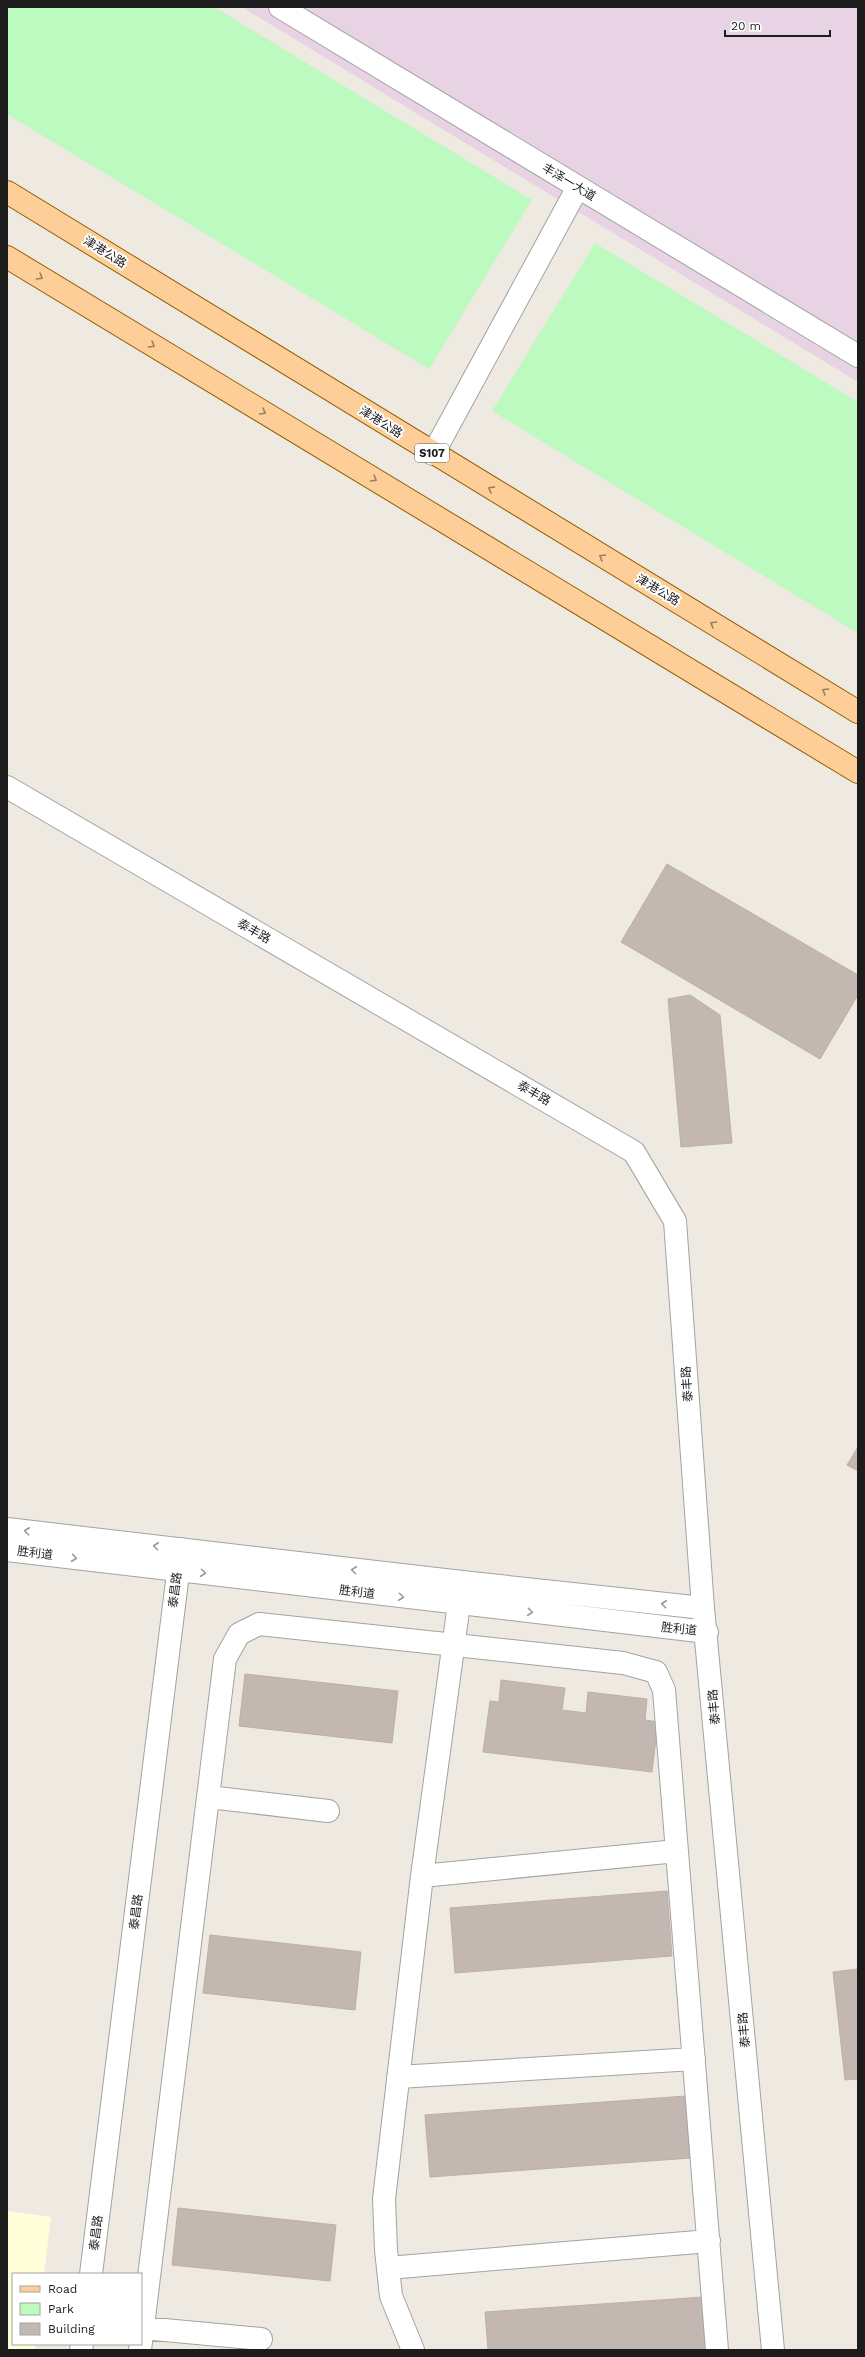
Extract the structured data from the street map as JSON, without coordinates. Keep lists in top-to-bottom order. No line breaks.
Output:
{"streets":{"main road":["津港公路","S107"],"street":["丰泽一大道","泰丰路","胜利道","泰昌路"]},"crossings":[["泰丰路","胜利道"],["胜利道","泰昌路"]],"legend":["Road","Park","Building"],"scale_bar":"20 m"}
